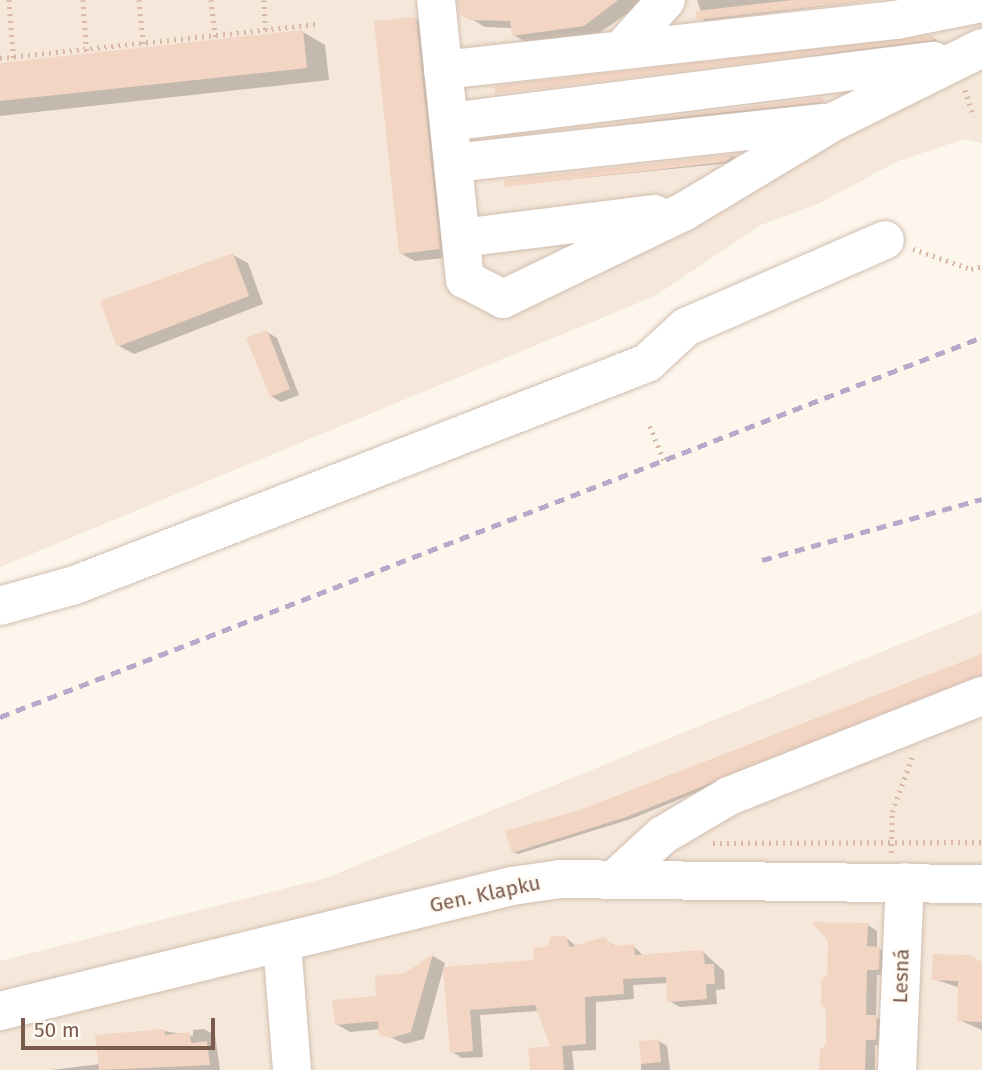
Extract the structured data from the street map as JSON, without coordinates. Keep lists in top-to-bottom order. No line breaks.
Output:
{"streets":{"street":["Gen. Klapku","Lesná"]},"crossings":[["Gen. Klapku","Lesná"]],"scale_bar":"50 m"}
